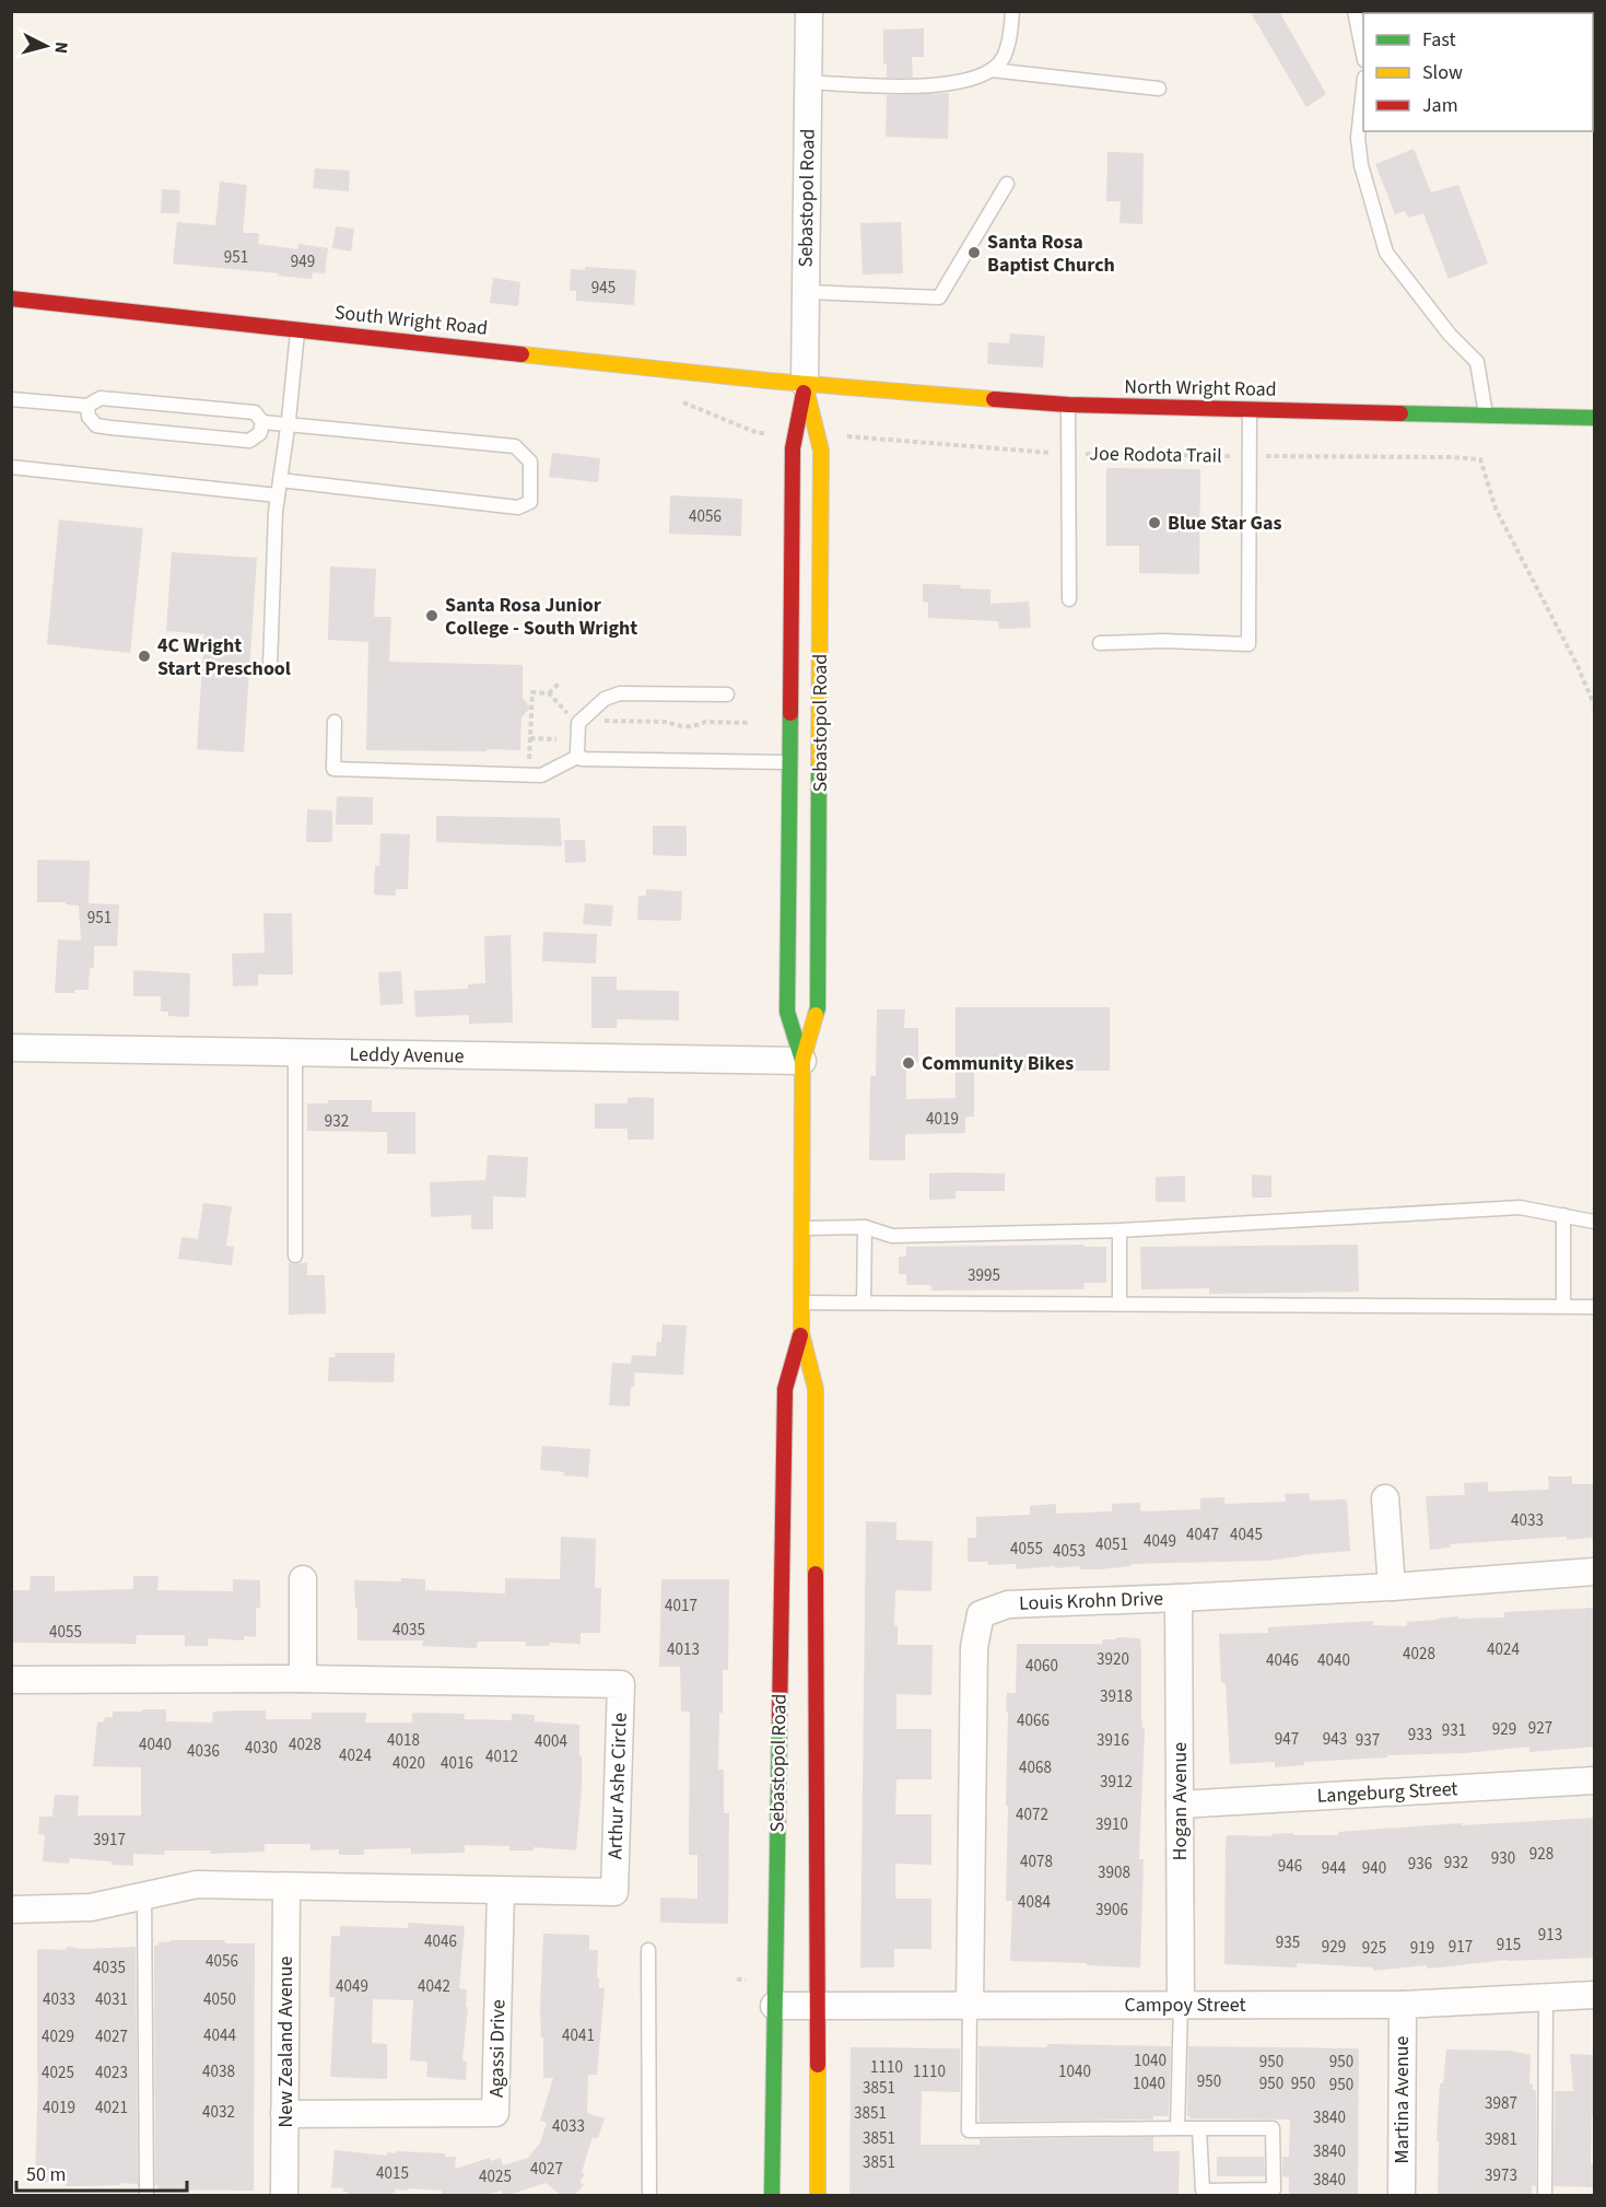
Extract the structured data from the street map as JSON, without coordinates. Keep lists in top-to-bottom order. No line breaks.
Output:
{"streets":{"main road":["Sebastopol Road","South Wright Road","North Wright Road"],"street":["Leddy Avenue","Louis Krohn Drive","Arthur Ashe Circle","Langeburg Street","Hogan Avenue","Campoy Street","New Zealand Avenue","Agassi Drive","Martina Avenue"],"path":["Joe Rodota Trail"]},"crossings":[["Sebastopol Road","South Wright Road"],["Sebastopol Road","North Wright Road"],["Sebastopol Road","Leddy Avenue"],["Sebastopol Road","Campoy Street"],["South Wright Road","North Wright Road"],["Louis Krohn Drive","Hogan Avenue"],["Louis Krohn Drive","Campoy Street"],["Arthur Ashe Circle","New Zealand Avenue"],["Arthur Ashe Circle","Agassi Drive"],["Langeburg Street","Hogan Avenue"],["Hogan Avenue","Campoy Street"],["Campoy Street","Martina Avenue"],["New Zealand Avenue","Agassi Drive"]],"places":["Santa Rosa Baptist Church","Blue Star Gas","Santa Rosa Junior College - South Wright","4C Wright Start Preschool","Community Bikes"],"house_numbers":["951","949","945","4056","951","4019","932","3995","4033","4047","4045","4049","4051","4055","4053","4017","4035","4055","4013","4024","4028","3920","4046","4040","4060","3918","4066","927","929","931","933","947","943","4018","3916","937","4004","4040","4028","4030","4036","4024","4012","4020","4016","4068","3912","4072","3910","3917","928","930","4078","932","936","946","944","940","3908","4084","3906","913","4046","935","915","929","917","925","919","4056","4035","4049","4042","4033","4031","4050","4044","4041","4029","4027","1040","950","950","1110","4038","1110","1040","4025","4023","950","1040","950","950","950","3851","3987","4019","4021","4032","3851","3840","4033","3851","3981","3840","3851","4027","4015","3973","4025","3840"],"legend":["Fast","Slow","Jam"],"scale_bar":"50 m","north":"right"}
